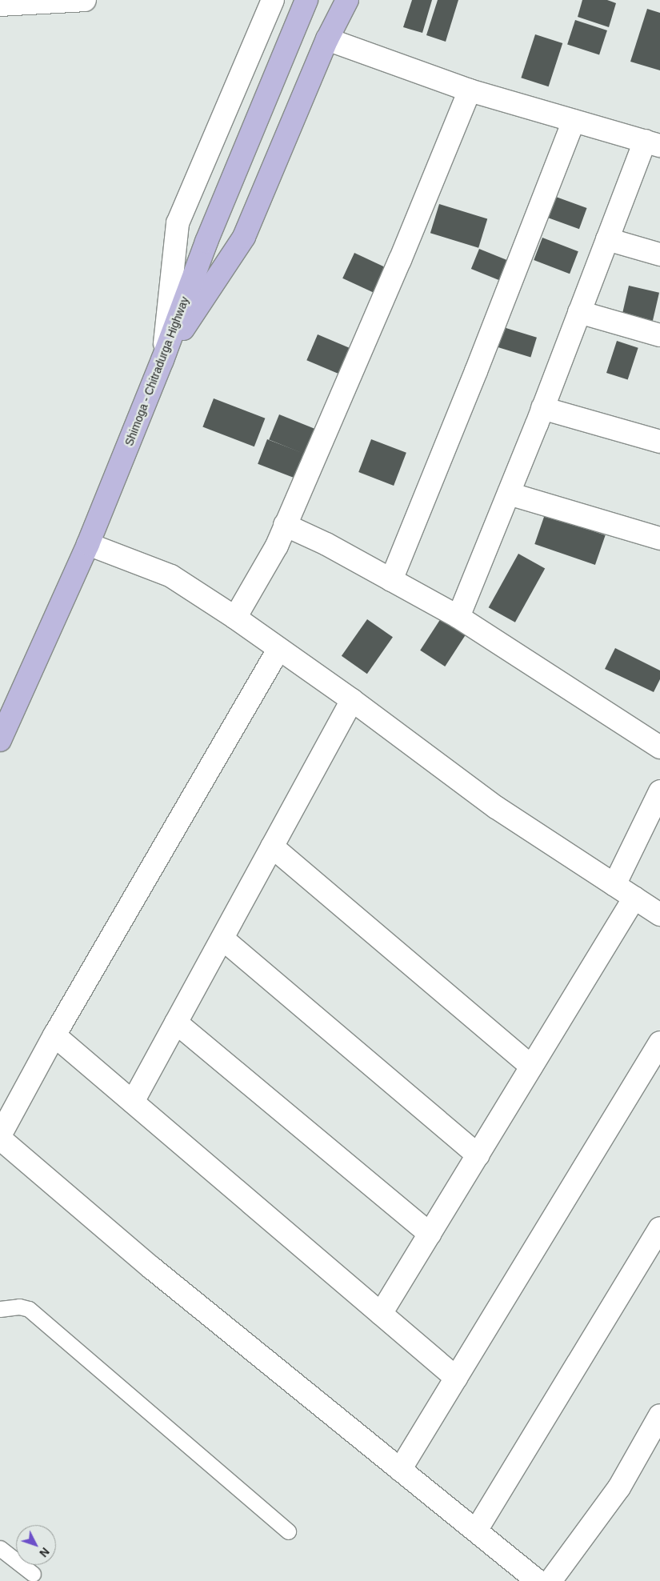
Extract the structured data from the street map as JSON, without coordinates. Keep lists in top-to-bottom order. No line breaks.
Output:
{"streets":{"main road":["Shimoga - Chitradurga Highway"]},"north":"bottom right"}
